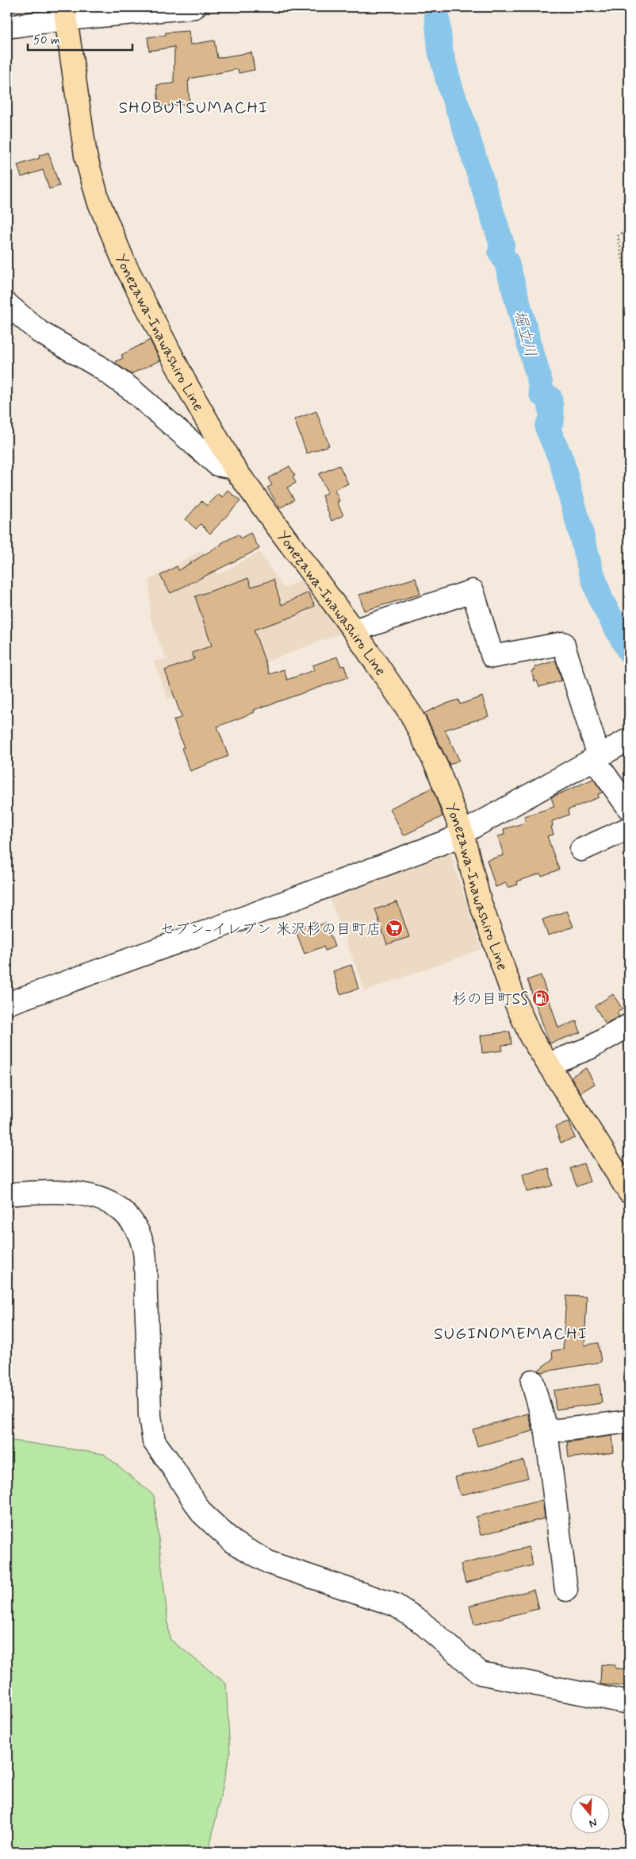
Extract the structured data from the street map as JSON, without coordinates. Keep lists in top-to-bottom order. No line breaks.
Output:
{"streets":{"main road":["Yonezawa-Inawashiro Line"]},"districts":["SHOBUTSUMACHI","SUGINOMEMACHI"],"water":["堀立川"],"places":{"supermarket":["セブン-イレブン 米沢杉の目町店"],"fuel station":["杉の目町SS"]},"scale_bar":"50 m","north":"bottom"}
